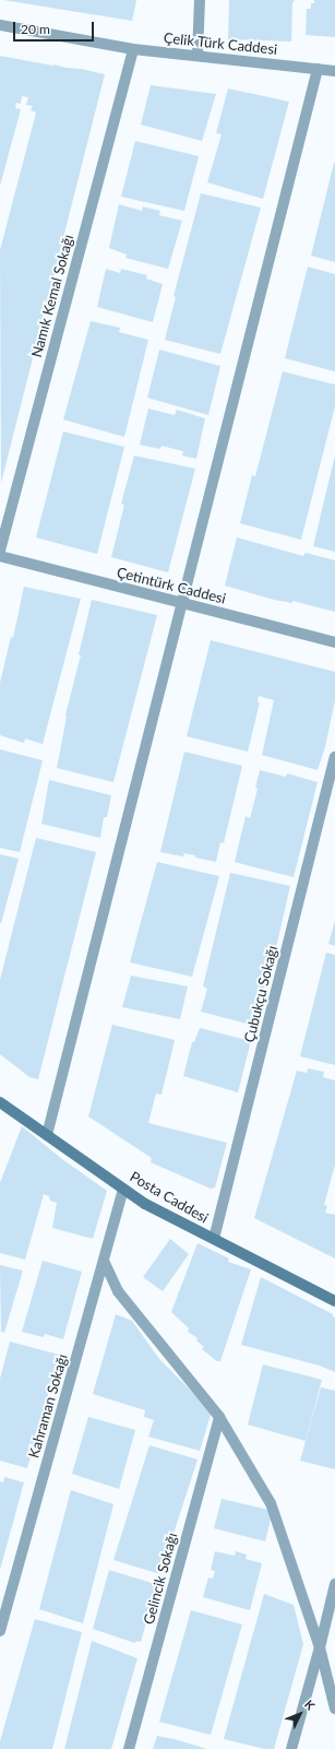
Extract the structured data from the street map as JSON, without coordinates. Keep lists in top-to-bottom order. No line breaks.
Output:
{"streets":{"main road":["Posta Caddesi"],"street":["Çelik Türk Caddesi","Namık Kemal Sokağı","Çetintürk Caddesi","Çubukçu Sokağı","Kahraman Sokağı","Gelincik Sokağı"]},"crossings":[["Çelik Türk Caddesi","Namık Kemal Sokağı"],["Çubukçu Sokağı","Posta Caddesi"],["Posta Caddesi","Kahraman Sokağı"]],"scale_bar":"20 m","north":"top right"}
